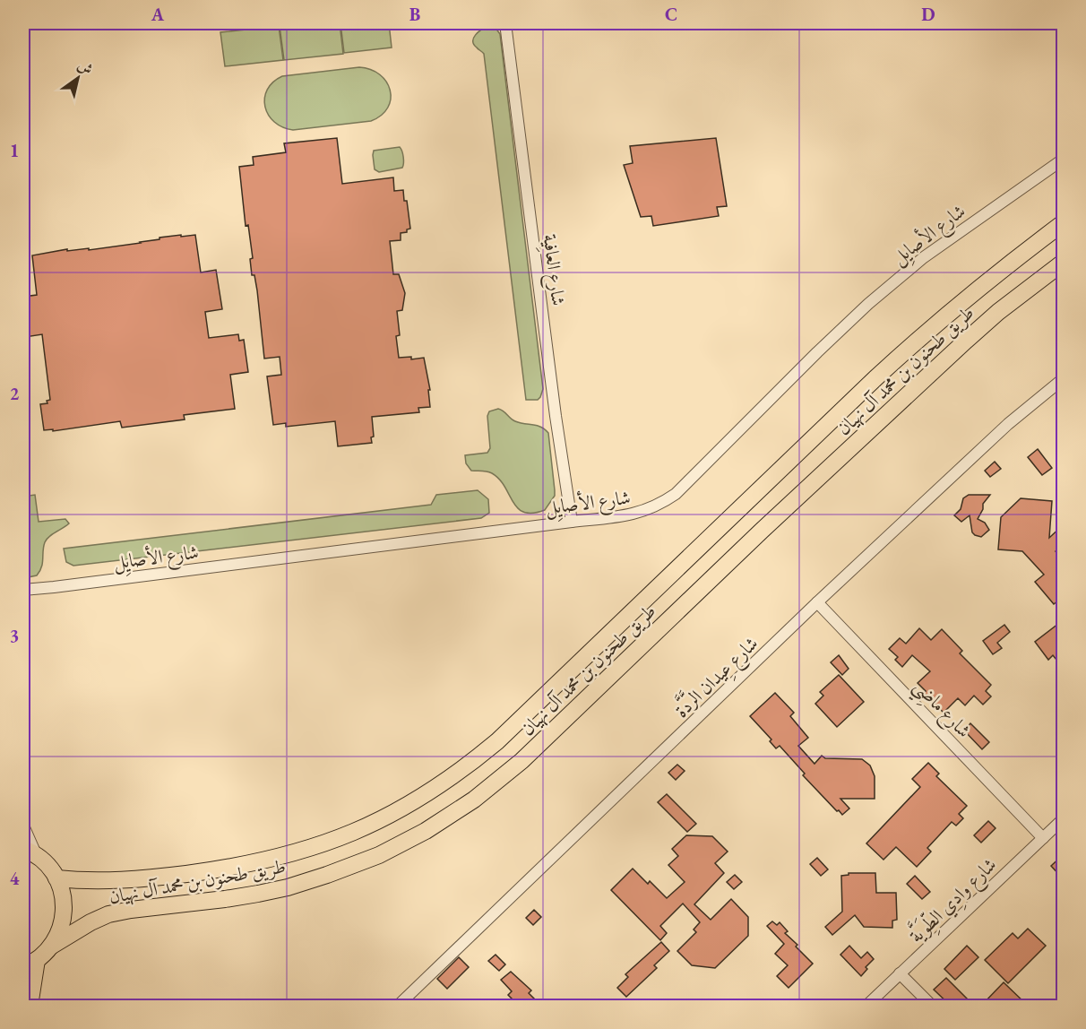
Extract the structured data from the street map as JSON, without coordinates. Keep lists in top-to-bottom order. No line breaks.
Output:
{"streets":{"main road":["طريق طحنون بن محمد آل نهيان"],"street":["شارع الأصايِل","شارع العافِية","شارع عِيدان الرَّدَّة","شارع ماضِي","شارع وادِي الطِّوَيَّة"]},"crossings":[["شارع الأصايِل","شارع العافِية"],["شارع عِيدان الرَّدَّة","شارع ماضِي"],["شارع ماضِي","شارع وادِي الطِّوَيَّة"]],"north":"top right","grid":{"columns":["A","B","C","D"],"rows":["1","2","3","4"]}}
